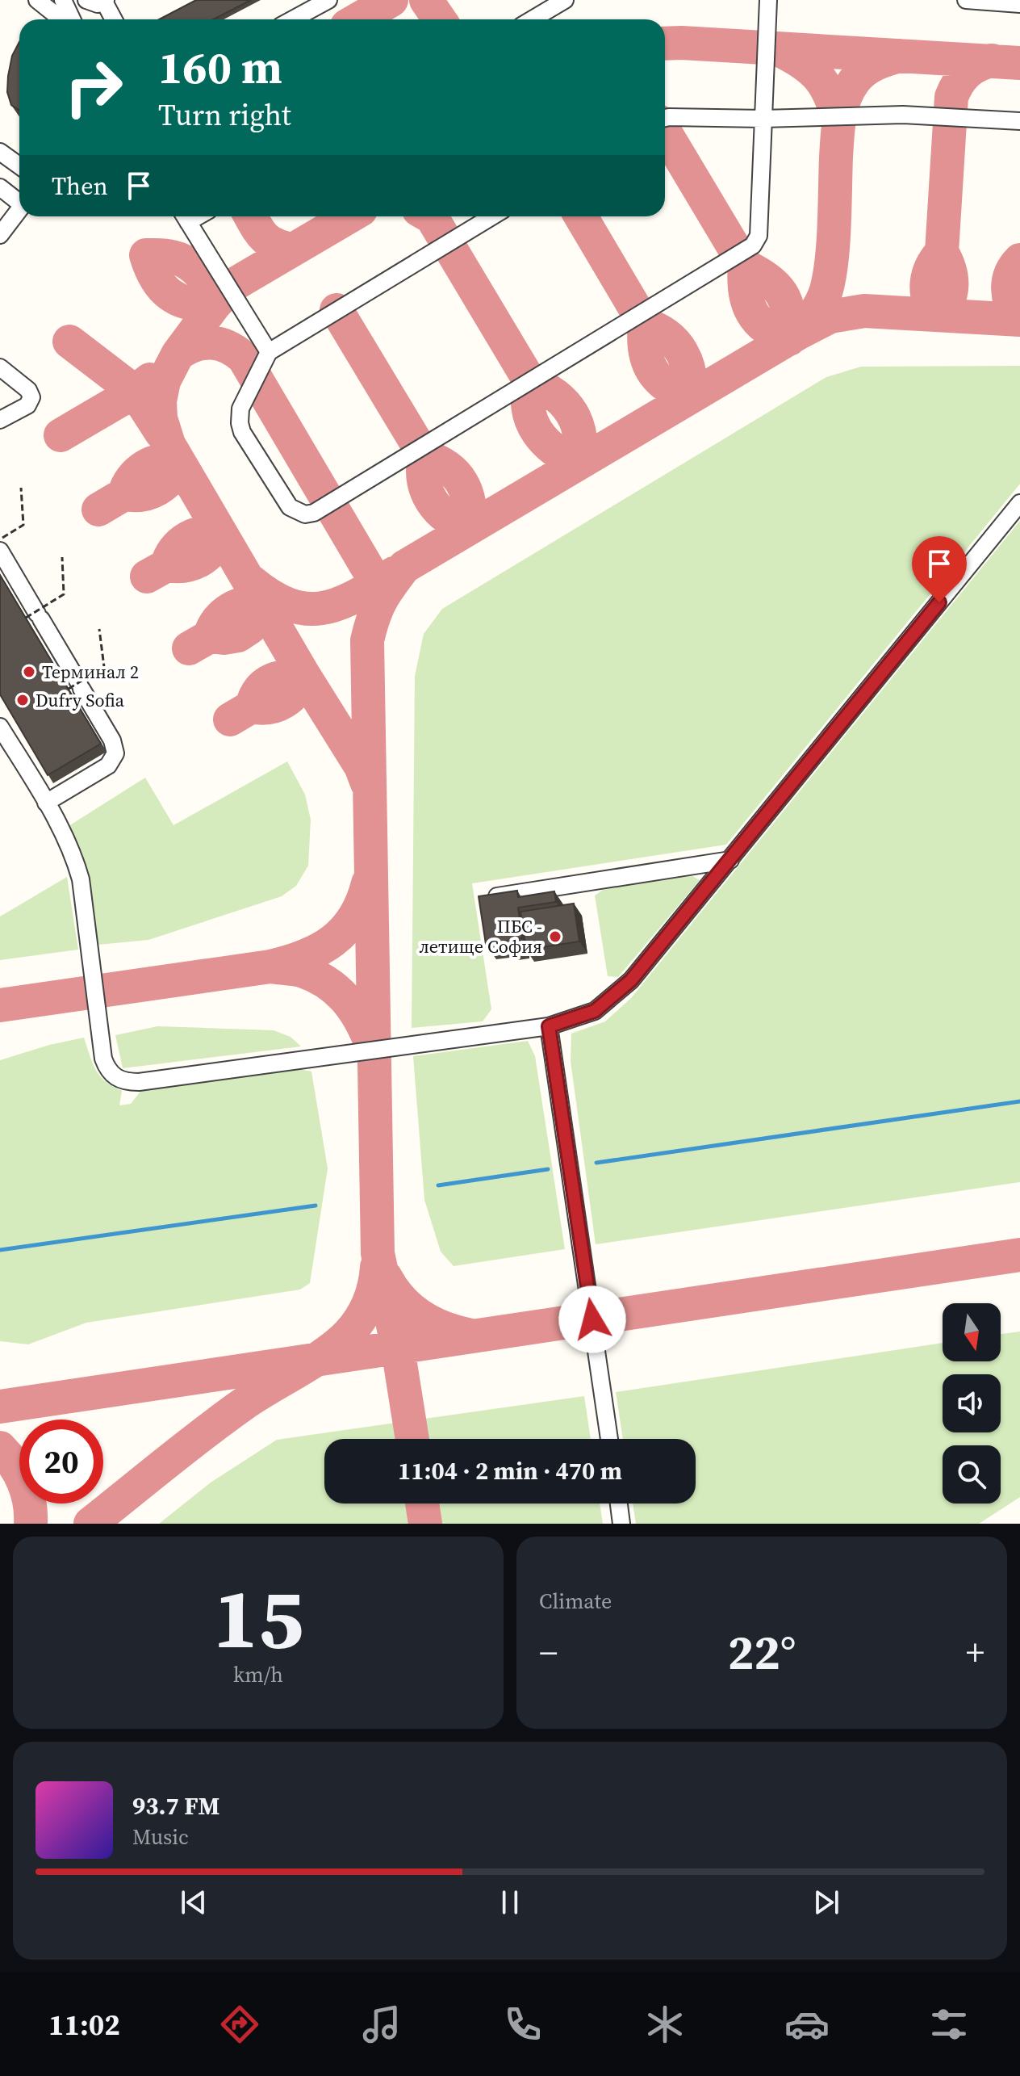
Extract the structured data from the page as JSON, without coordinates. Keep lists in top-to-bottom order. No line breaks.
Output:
{"places":["Терминал 2","Dufry Sofia","ПБС - летище София"],"north":"bottom","page":{"turn":["160 m","Turn right"],"then":"Then","limit":"20","trip":"11:04 · 2 min · 470 m","tile":[["15","km/h"],"Climate"],"heat":["−","22°","+"],"song":["93.7 FM","Music"],"tabs":"11:02"}}
